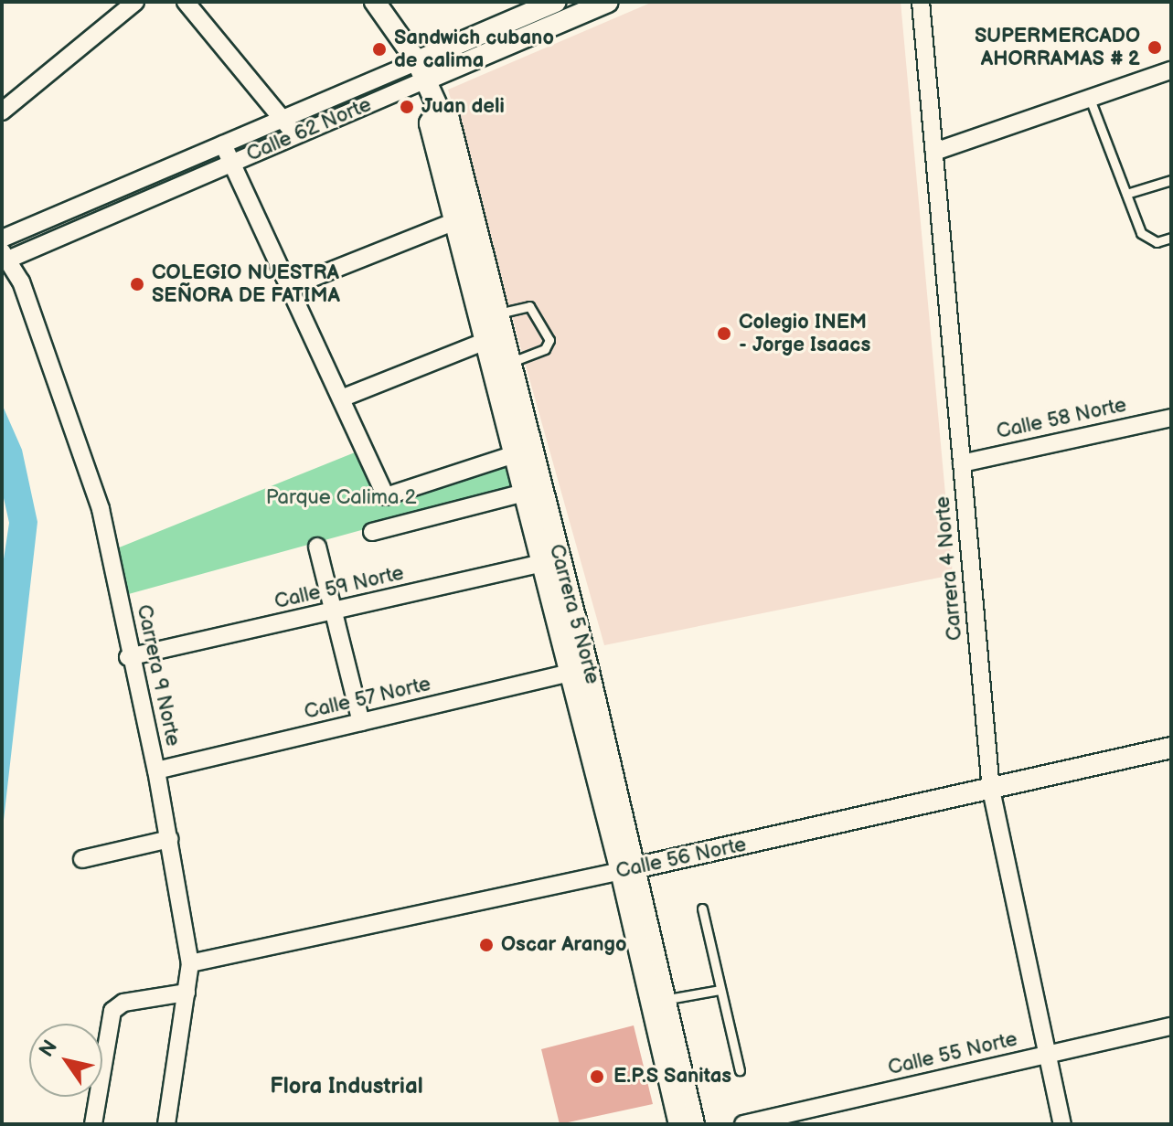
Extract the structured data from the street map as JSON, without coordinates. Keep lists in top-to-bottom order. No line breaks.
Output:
{"streets":{"street":["Calle 62 Norte","Calle 58 Norte","Carrera 4 Norte","Calle 59 Norte","Carrera 5 Norte","Carrera 9 Norte","Calle 57 Norte","Calle 56 Norte","Calle 55 Norte"]},"crossings":[["Calle 62 Norte","Carrera 5 Norte"],["Calle 62 Norte","Carrera 9 Norte"],["Calle 58 Norte","Carrera 4 Norte"],["Carrera 4 Norte","Calle 56 Norte"],["Carrera 4 Norte","Calle 55 Norte"],["Calle 59 Norte","Carrera 5 Norte"],["Calle 59 Norte","Carrera 9 Norte"],["Carrera 5 Norte","Calle 57 Norte"],["Carrera 5 Norte","Calle 56 Norte"],["Carrera 9 Norte","Calle 57 Norte"],["Carrera 9 Norte","Calle 56 Norte"]],"districts":["Flora Industrial"],"parks":["Parque Calima 2"],"places":["SUPERMERCADO AHORRAMAS # 2","Sandwich cubano de calima","Juan deli","COLEGIO NUESTRA SEÑORA DE FATIMA","Colegio INEM - Jorge Isaacs","Oscar Arango","E.P.S Sanitas"],"north":"top left"}
